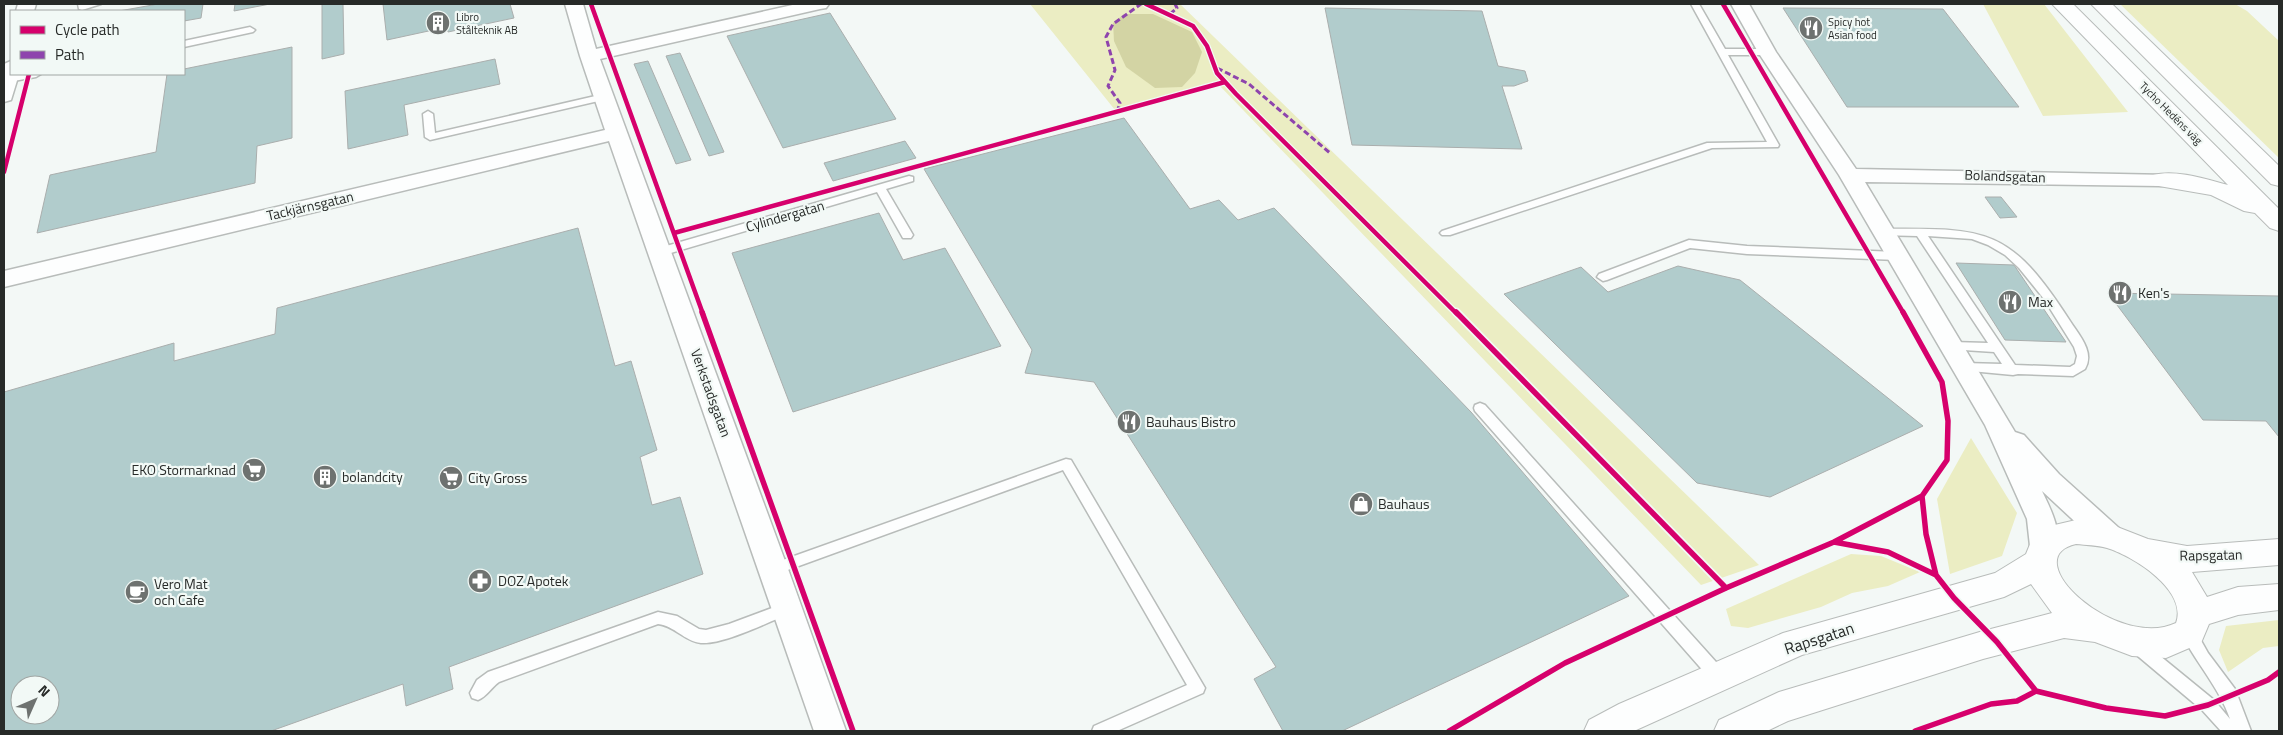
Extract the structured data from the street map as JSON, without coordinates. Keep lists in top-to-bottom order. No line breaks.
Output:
{"streets":{"street":["Tycho Hedéns väg","Bolandsgatan","Tackjärnsgatan","Verkstadsgatan","Rapsgatan"],"lane":["Cylindergatan"]},"crossings":[["Tackjärnsgatan","Verkstadsgatan"],["Cylindergatan","Verkstadsgatan"]],"places":{"building":["Libro Stålteknik AB","bolandcity"],"restaurant":["Spicy hot Asian food","Ken's","Max","Bauhaus Bistro"],"supermarket":["EKO Stormarknad","City Gross"],"shop":["Bauhaus"],"pharmacy":["DOZ Apotek"],"cafe":["Vero Mat och Cafe"]},"legend":["Cycle path","Path"],"north":"top right"}
